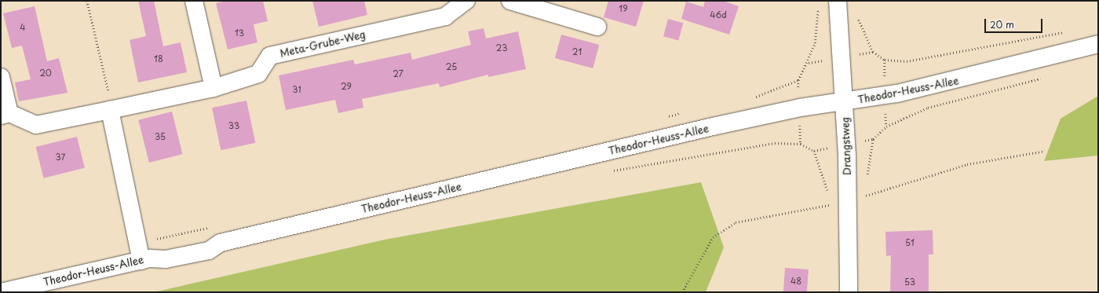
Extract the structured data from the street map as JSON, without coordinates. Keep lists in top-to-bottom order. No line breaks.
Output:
{"streets":{"street":["Meta-Grube-Weg","Theodor-Heuss-Allee","Drangstweg"]},"crossings":[["Theodor-Heuss-Allee","Drangstweg"]],"house_numbers":["19","46d","4","13","23","21","18","25","20","27","29","31","33","35","37","51","48","53"],"scale_bar":"20 m"}
